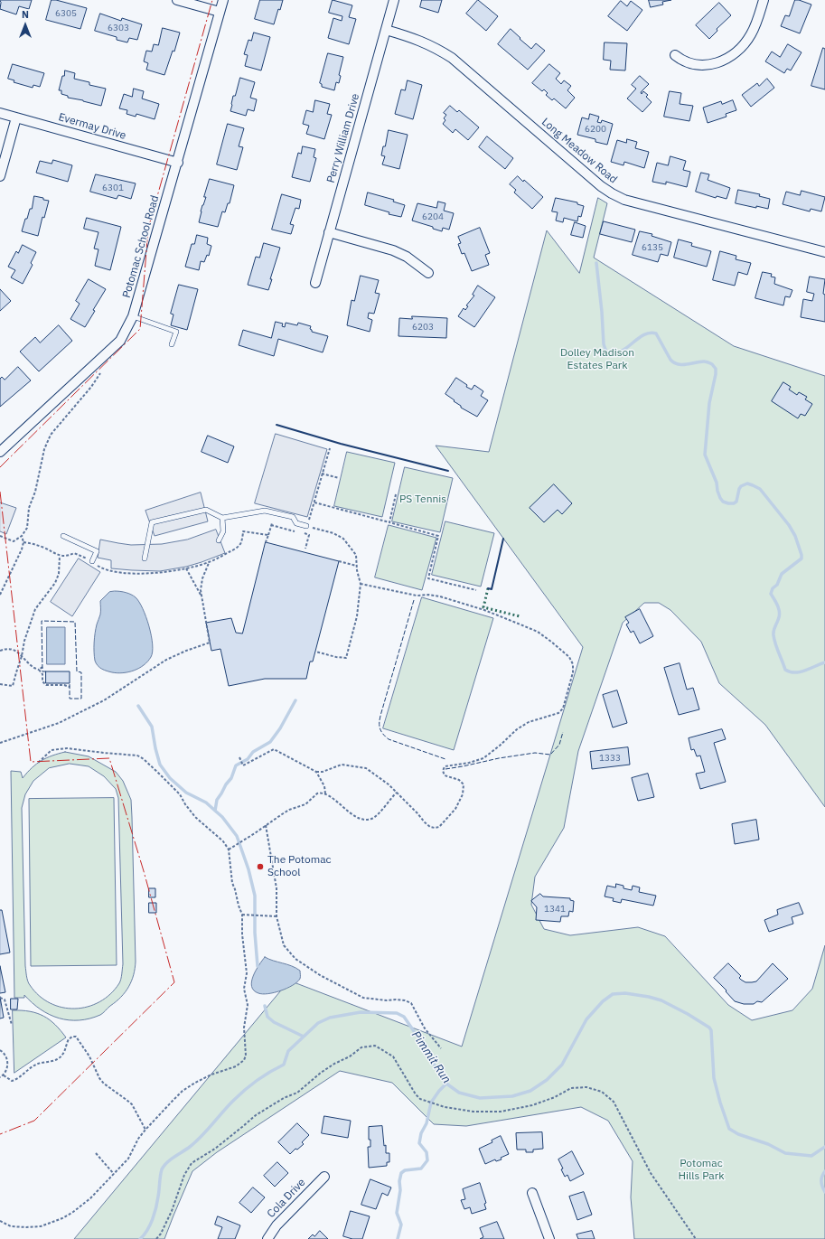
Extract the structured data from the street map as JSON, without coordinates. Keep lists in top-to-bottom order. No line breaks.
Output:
{"streets":{"street":["Evermay Drive","Perry William Drive","Long Meadow Road","Potomac School Road","Cola Drive"]},"crossings":[["Evermay Drive","Potomac School Road"],["Perry William Drive","Long Meadow Road"]],"water":["Pimmit Run"],"parks":["Dolley Madison Estates Park","PS Tennis","Potomac Hills Park"],"places":["The Potomac School"],"house_numbers":["6305","6303","6200","6301","6204","6135","6203","1333","1341"],"north":"top"}
